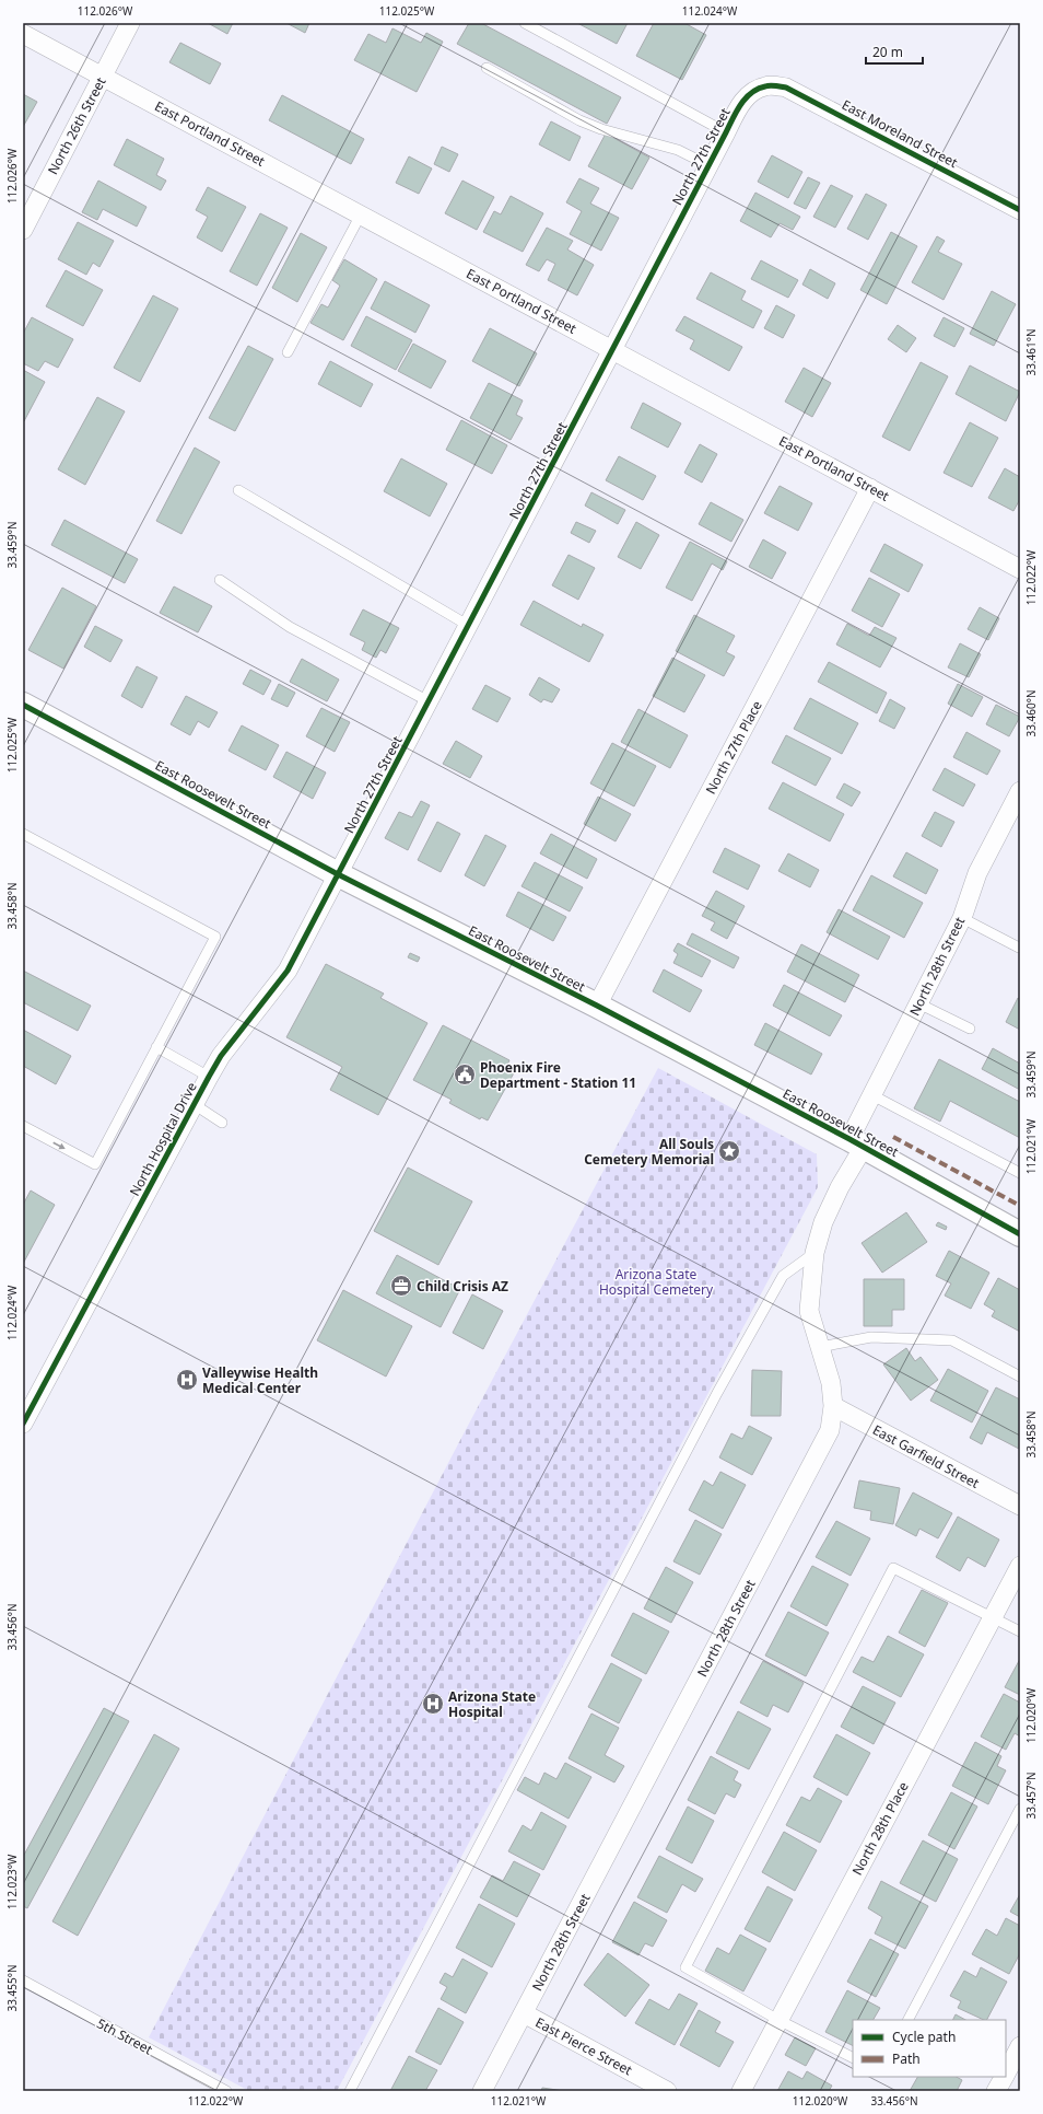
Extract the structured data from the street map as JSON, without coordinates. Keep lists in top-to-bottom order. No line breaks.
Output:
{"streets":{"street":["North 26th Street","East Portland Street","East Moreland Street","North 27th Street","North 27th Place","East Roosevelt Street","North 28th Street","North Hospital Drive","East Garfield Street","North 28th Place","East Pierce Street"],"lane":["5th Street"]},"crossings":[["North 26th Street","East Portland Street"],["East Portland Street","North 27th Street"],["East Portland Street","North 27th Place"],["East Moreland Street","North 27th Street"],["North 27th Street","East Roosevelt Street"],["North 27th Street","North Hospital Drive"],["North 27th Place","East Roosevelt Street"],["East Roosevelt Street","North 28th Street"],["East Roosevelt Street","North Hospital Drive"],["North 28th Street","East Garfield Street"],["North 28th Street","East Pierce Street"]],"parks":["Arizona State Hospital Cemetery"],"places":{"public building":["Phoenix Fire Department - Station 11"],"place":["All Souls Cemetery Memorial"],"office":["Child Crisis AZ"],"hospital":["Valleywise Health Medical Center","Arizona State Hospital"]},"legend":["Cycle path","Path"],"scale_bar":"20 m","coordinates":["112.026°W","112.025°W","112.024°W","33.461°N","33.459°N","112.022°W","33.460°N","33.458°N","112.021°W","33.456°N","112.020°W","33.457°N","112.023°W","33.455°N"]}
